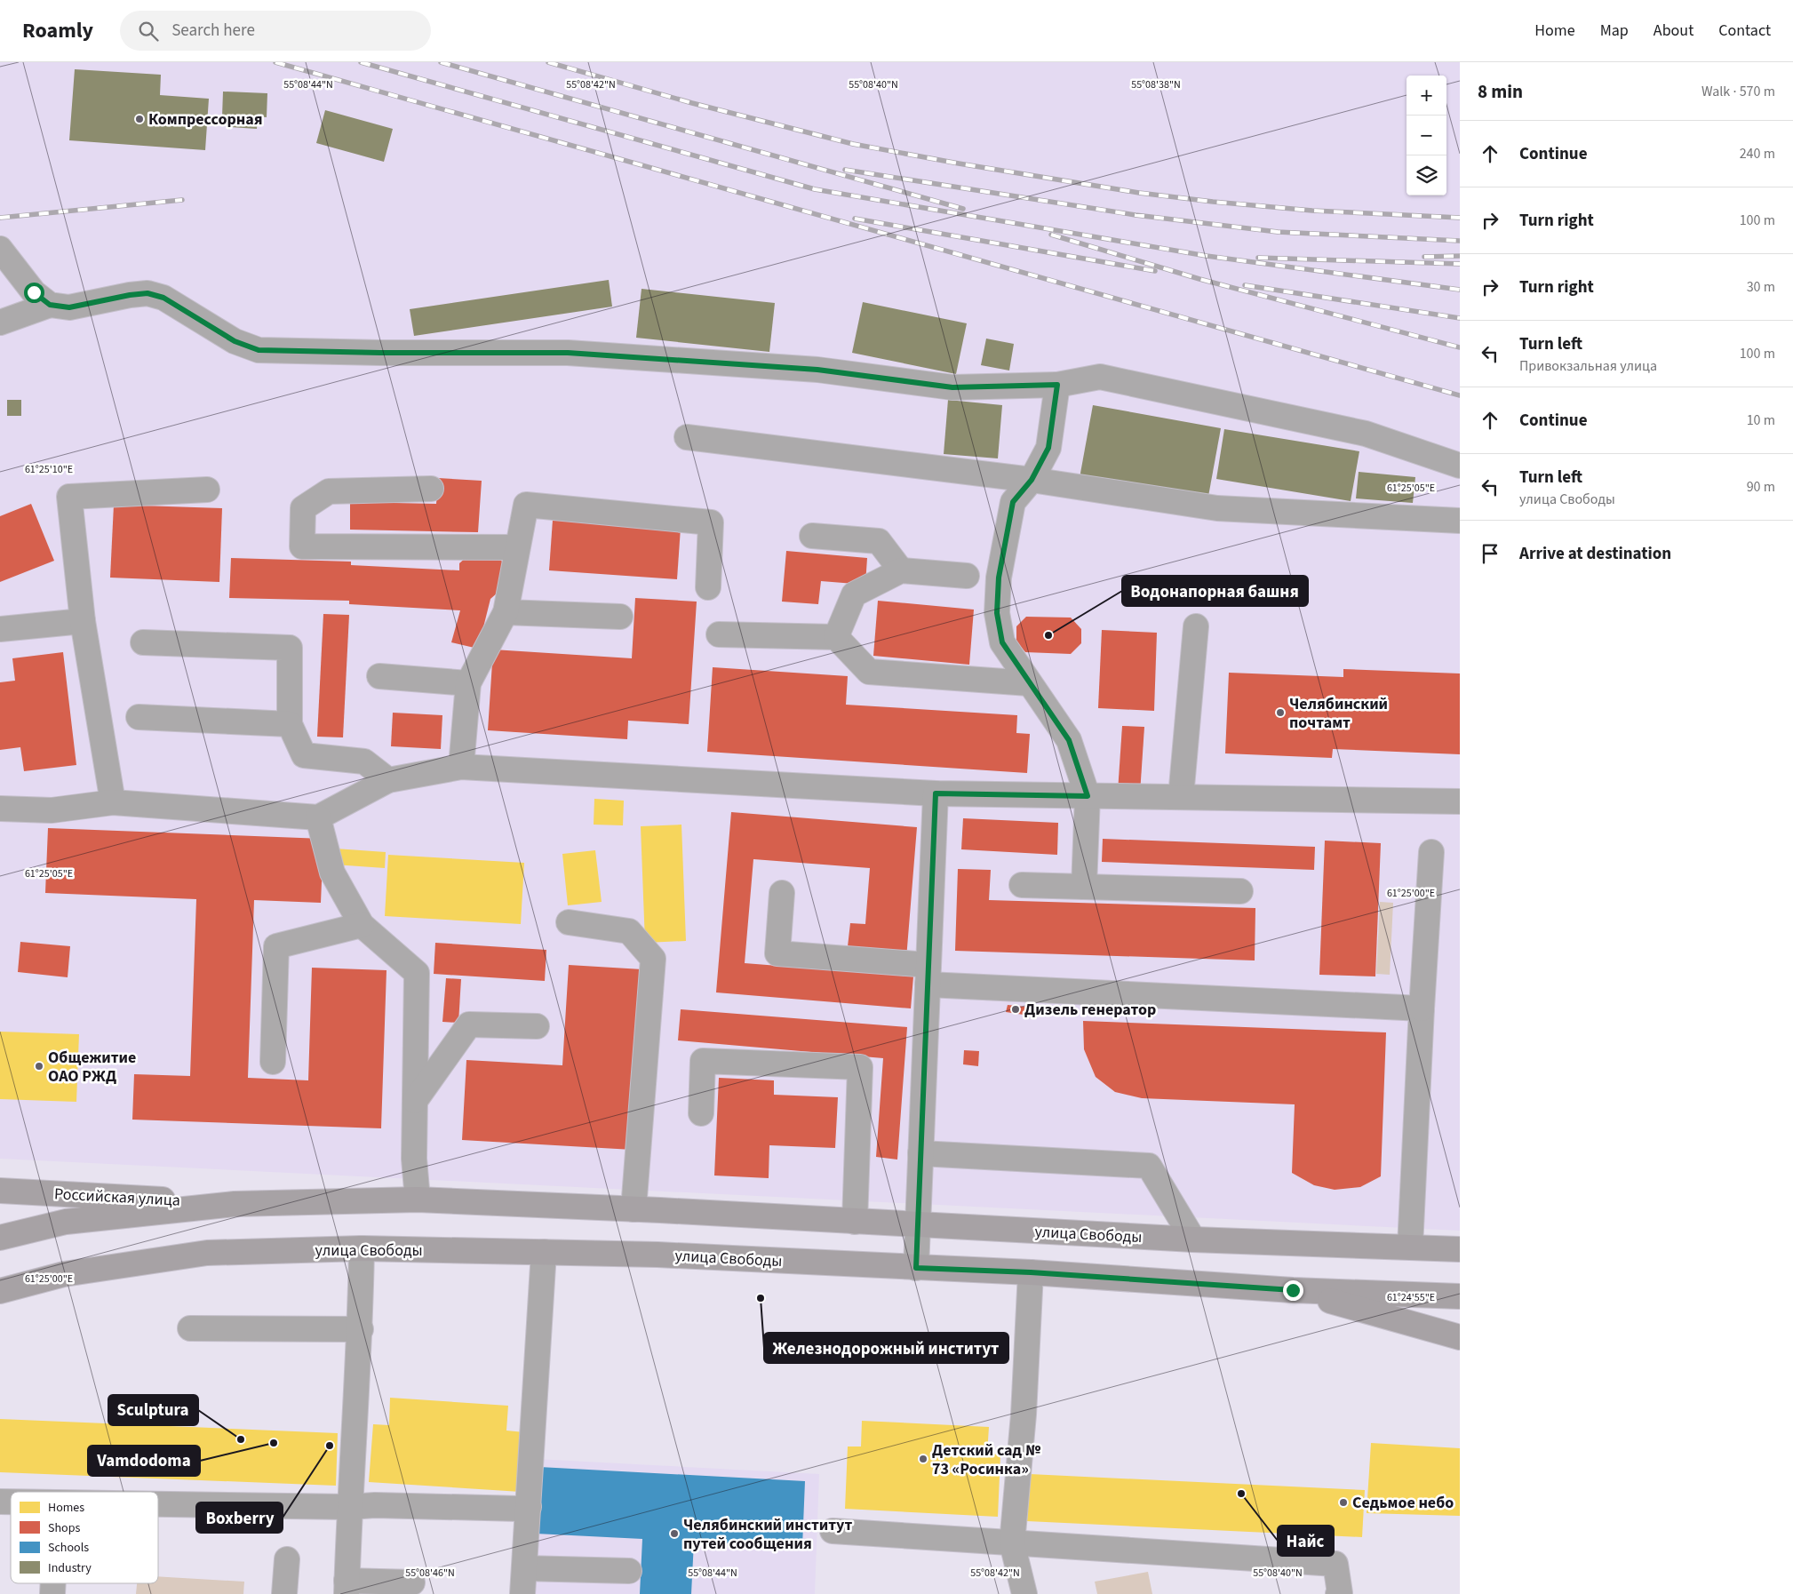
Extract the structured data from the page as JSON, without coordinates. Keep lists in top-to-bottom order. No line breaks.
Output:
{"streets":{"main road":["Российская улица","улица Свободы"]},"crossings":[["Российская улица","улица Свободы"]],"places":["Компрессорная","Водонапорная башня","Челябинский почтамт","Дизель генератор","Общежитие ОАО РЖД","Железнодорожный институт","Sculptura","Vamdodoma","Boxberry","Детский сад № 73 «Росинка»","Найс","Седьмое небо","Челябинский институт путей сообщения"],"legend":["Homes","Shops","Schools","Industry"],"page":{"header":"Roamly","search":"Search here","nav":["Home","Map","About","Contact"],"heading":["8 min","Walk · 570 m"],"map_buttons":["+","−"],"list":[["Continue","240 m"],["Turn right","100 m"],["Turn right","30 m"],["Turn left","Привокзальная улица","100 m"],["Continue","10 m"],["Turn left","улица Свободы","90 m"],"Arrive at destination"]},"coordinates":["55°08'44\"N","55°08'42\"N","55°08'40\"N","55°08'38\"N","61°25'10\"E","61°25'05\"E","61°25'00\"E","61°24'55\"E","55°08'46\"N"]}
